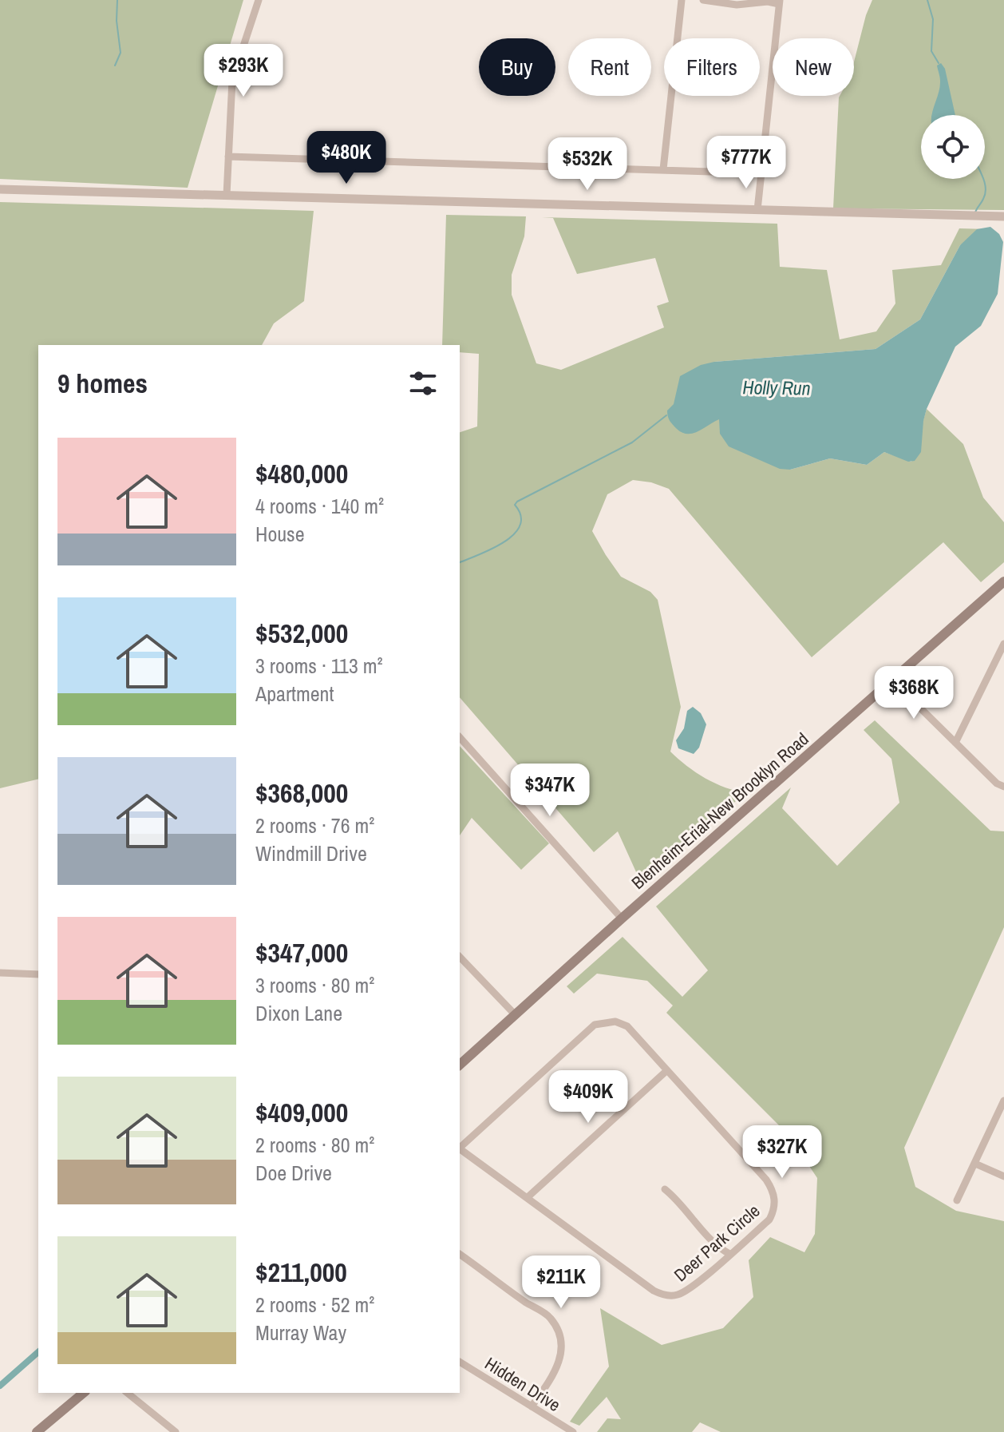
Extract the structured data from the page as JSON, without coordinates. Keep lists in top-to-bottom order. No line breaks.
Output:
{"streets":{"main road":["Blenheim-Erial-New Brooklyn Road"],"street":["Deer Park Circle","Hidden Drive"]},"water":["Holly Run"],"page":{"chip":["Buy","Rent","Filters","New"],"price":["$293K","$480K","$777K","$532K","$368K","$347K","$409K","$327K","$211K"],"heading":"9 homes","list":[{"name":"$480,000","note":"4 rooms · 140 m² · House"},{"name":"$532,000","note":"3 rooms · 113 m² · Apartment"},{"name":"$368,000","note":"2 rooms · 76 m² · Windmill Drive"},{"name":"$347,000","note":"3 rooms · 80 m² · Dixon Lane"},{"name":"$409,000","note":"2 rooms · 80 m² · Doe Drive"},{"name":"$211,000","note":"2 rooms · 52 m² · Murray Way"}]}}
